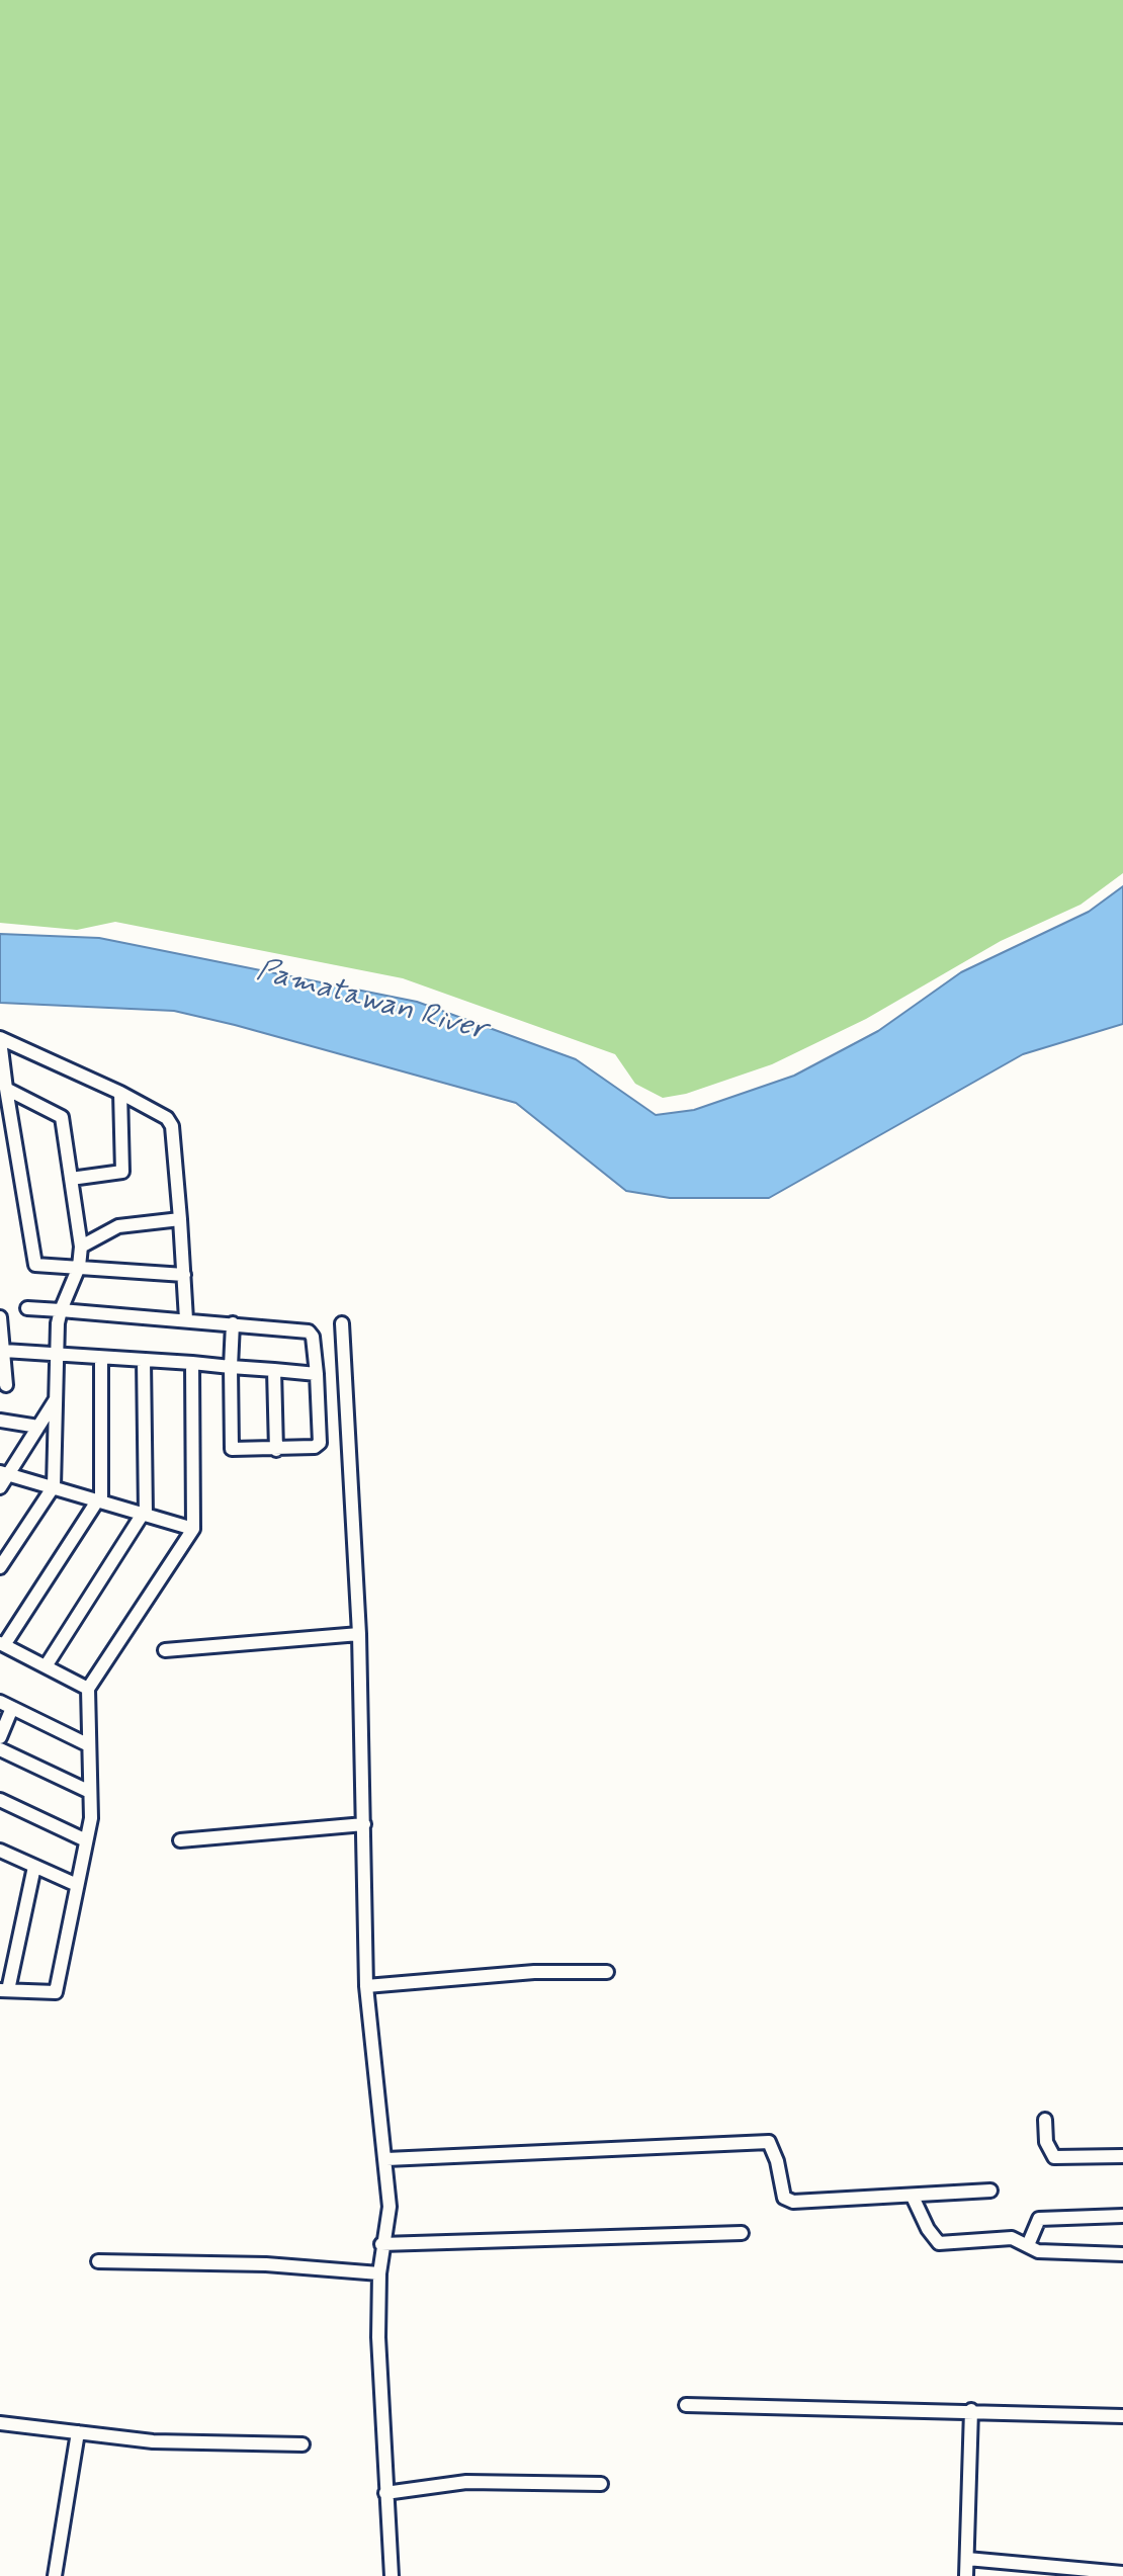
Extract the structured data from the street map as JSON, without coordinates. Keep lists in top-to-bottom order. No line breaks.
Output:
{"water":["Pamatawan River"]}
